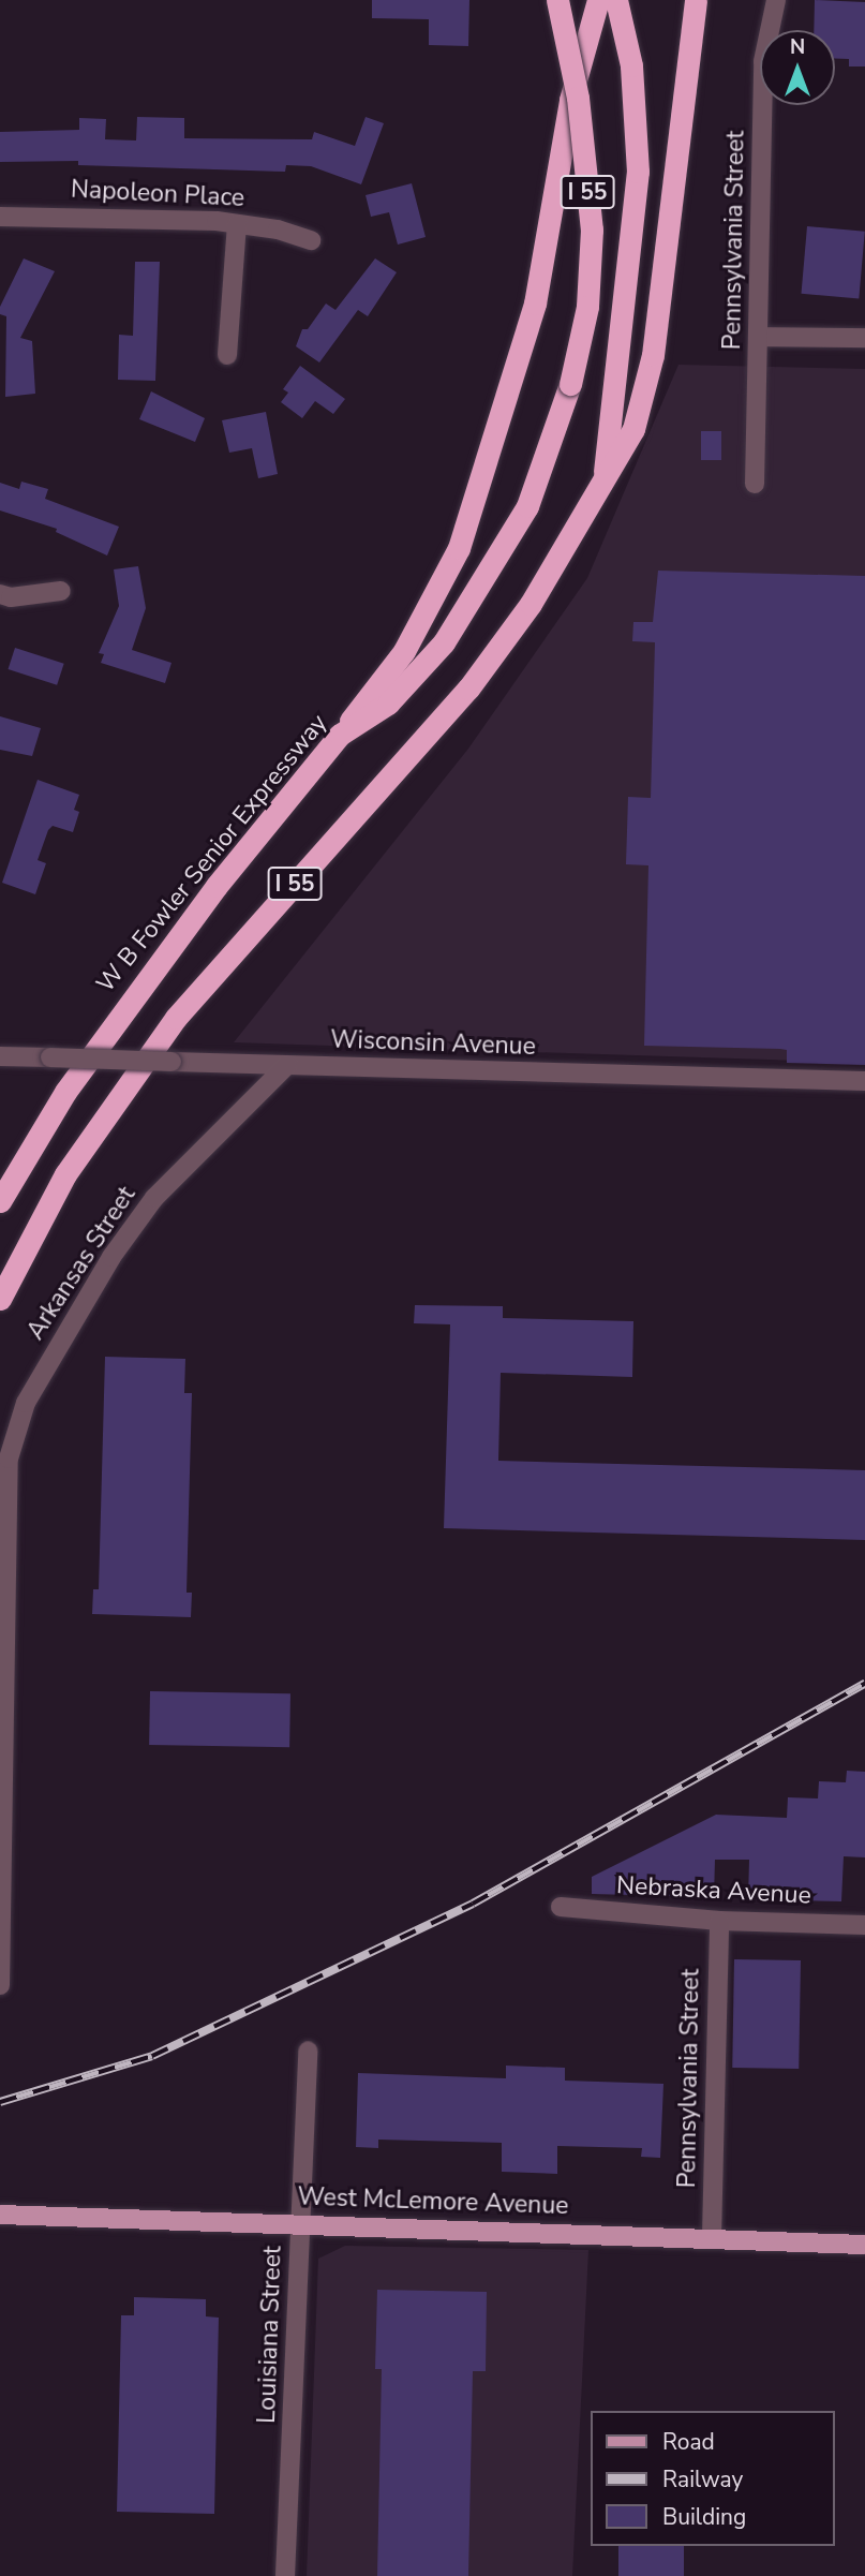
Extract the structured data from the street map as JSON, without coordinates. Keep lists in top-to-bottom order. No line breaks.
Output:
{"streets":{"highway":["I 55","W B Fowler Senior Expressway"],"main road":["West McLemore Avenue"],"street":["Napoleon Place","Pennsylvania Street","Wisconsin Avenue","Arkansas Street","Nebraska Avenue","Louisiana Street"]},"crossings":[["Pennsylvania Street","Nebraska Avenue"],["Pennsylvania Street","West McLemore Avenue"],["Wisconsin Avenue","Arkansas Street"],["West McLemore Avenue","Louisiana Street"]],"legend":["Road","Railway","Building"],"north":"top"}
